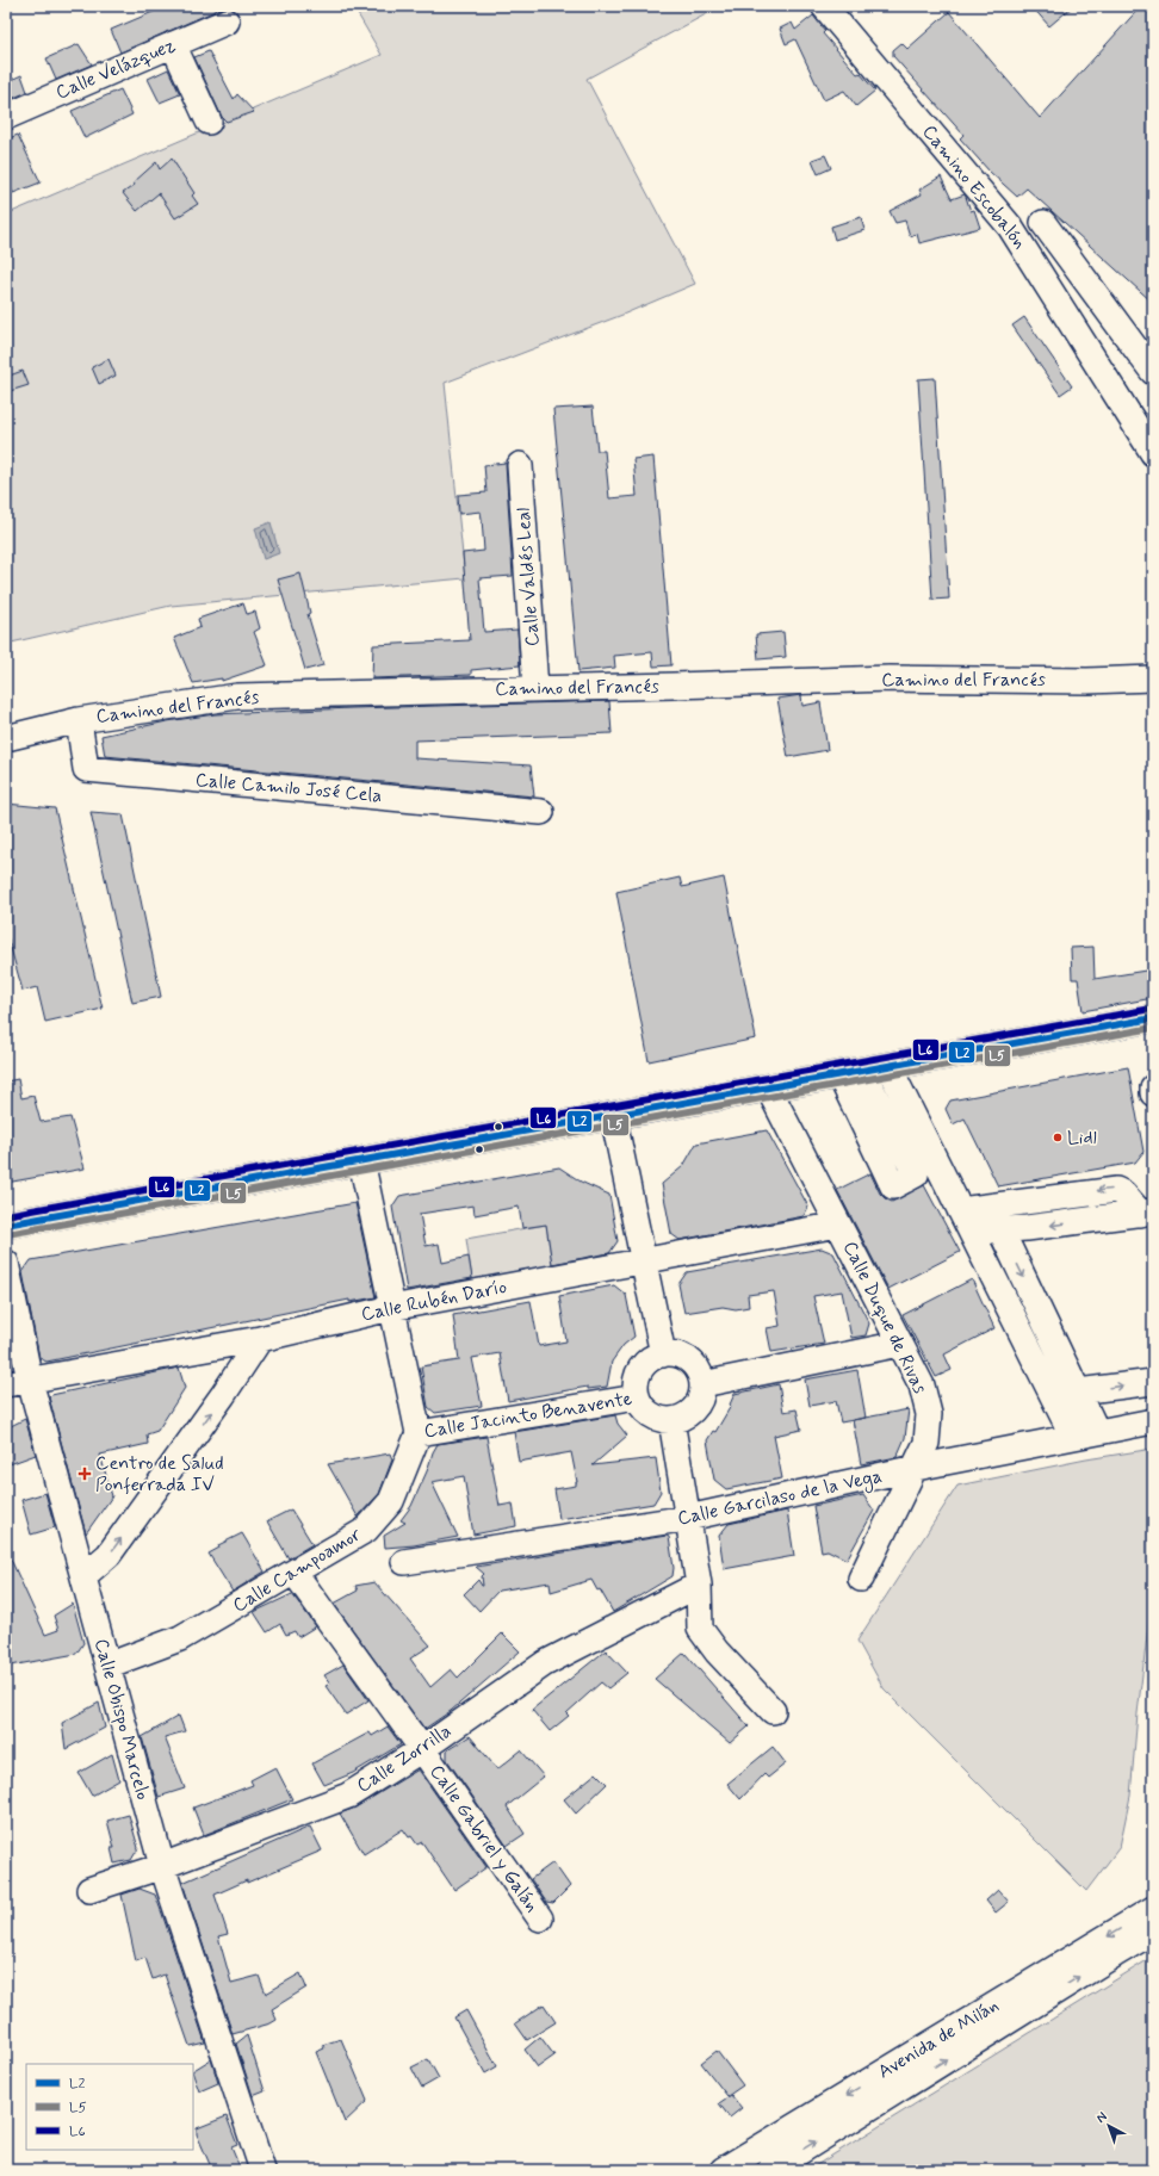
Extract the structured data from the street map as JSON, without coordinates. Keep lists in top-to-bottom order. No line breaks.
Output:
{"streets":{"street":["Calle Velázquez","Camino Escobalón","Calle Valdés Leal","Camino del Francés","Calle Camilo José Cela","Calle Rubén Darío","Calle Duque de Rivas","Calle Jacinto Benavente","Calle Garcilaso de la Vega","Calle Campoamor","Calle Obispo Marcelo","Calle Zorrilla","Calle Gabriel y Galán","Avenida de Milán"]},"crossings":[["Calle Valdés Leal","Camino del Francés"],["Camino del Francés","Calle Camilo José Cela"],["Calle Rubén Darío","Calle Duque de Rivas"],["Calle Rubén Darío","Calle Obispo Marcelo"],["Calle Duque de Rivas","Calle Garcilaso de la Vega"],["Calle Jacinto Benavente","Calle Campoamor"],["Calle Campoamor","Calle Obispo Marcelo"],["Calle Campoamor","Calle Gabriel y Galán"],["Calle Obispo Marcelo","Calle Zorrilla"],["Calle Zorrilla","Calle Gabriel y Galán"]],"places":{"other":["Lidl"],"health":["Centro de Salud Ponferrada IV"]},"lines":["transit line L6","transit line L2","transit line L5"],"legend":["L2","L5","L6"],"north":"top left"}
